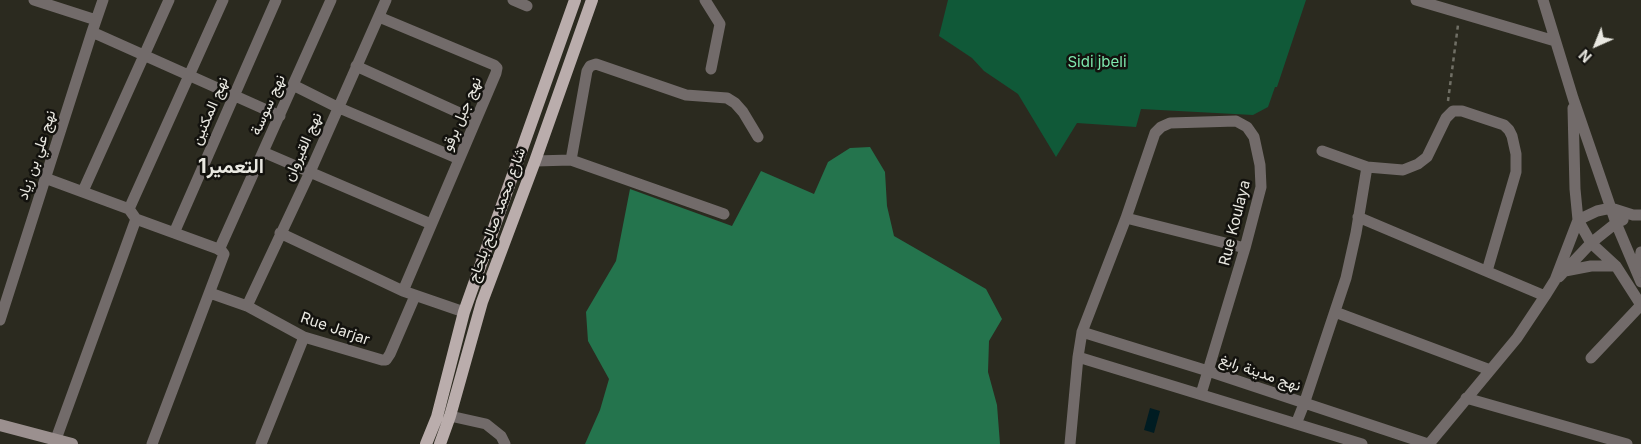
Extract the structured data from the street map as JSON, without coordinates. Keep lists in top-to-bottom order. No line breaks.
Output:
{"streets":{"main road":["شارع محمد صالح بلحاج"],"street":["نهج سوسة","نهج المكنين","نهج جبل برقو","نهج القيروان","نهج علي بن زياد","Rue Koulaya","Rue Jarjar","نهج مدينة رابغ"]},"crossings":[["نهج سوسة","Rue Jarjar"],["نهج جبل برقو","نهج القيروان"],["نهج القيروان","Rue Jarjar"],["Rue Koulaya","نهج مدينة رابغ"]],"districts":["التعمير1"],"parks":["Sidi jbeli"],"north":"bottom left"}
